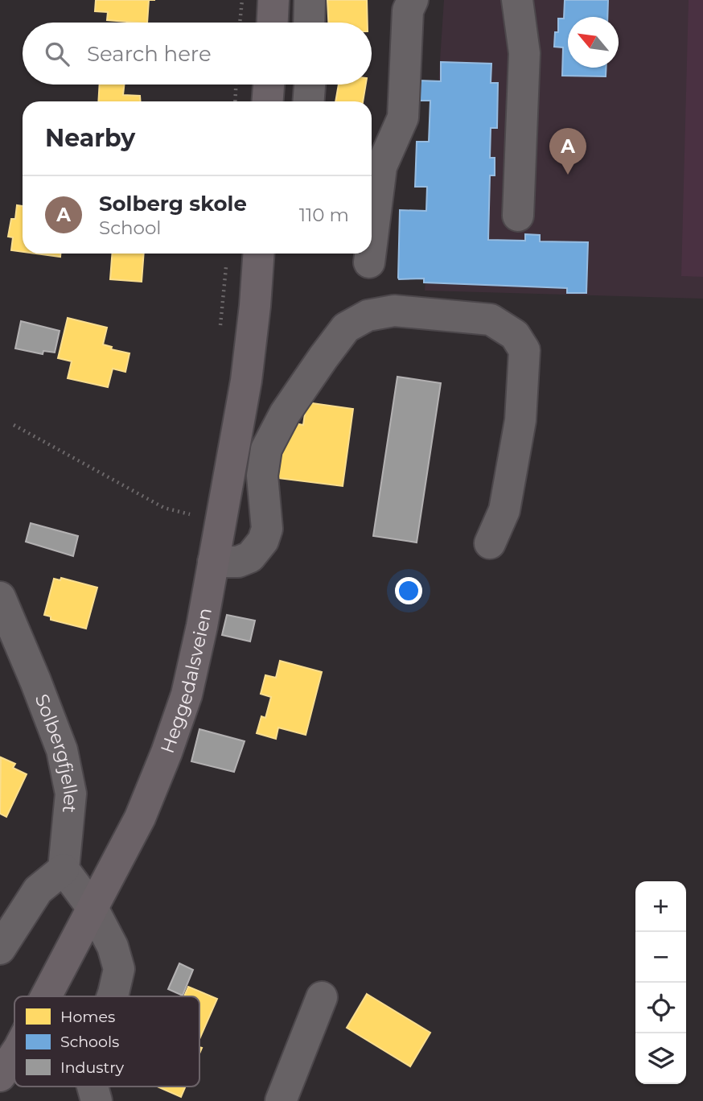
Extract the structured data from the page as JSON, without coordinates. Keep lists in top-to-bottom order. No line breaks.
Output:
{"streets":{"main road":["Heggedalsveien"],"street":["Solbergfjellet"]},"legend":["Homes","Schools","Industry"],"north":"top left","page":{"search":"Search here","heading":"Nearby","pins":"A","list":[{"mark":"A","name":"Solberg skole","note":"School","value":"110 m"}],"map_buttons":["+","−"]}}
